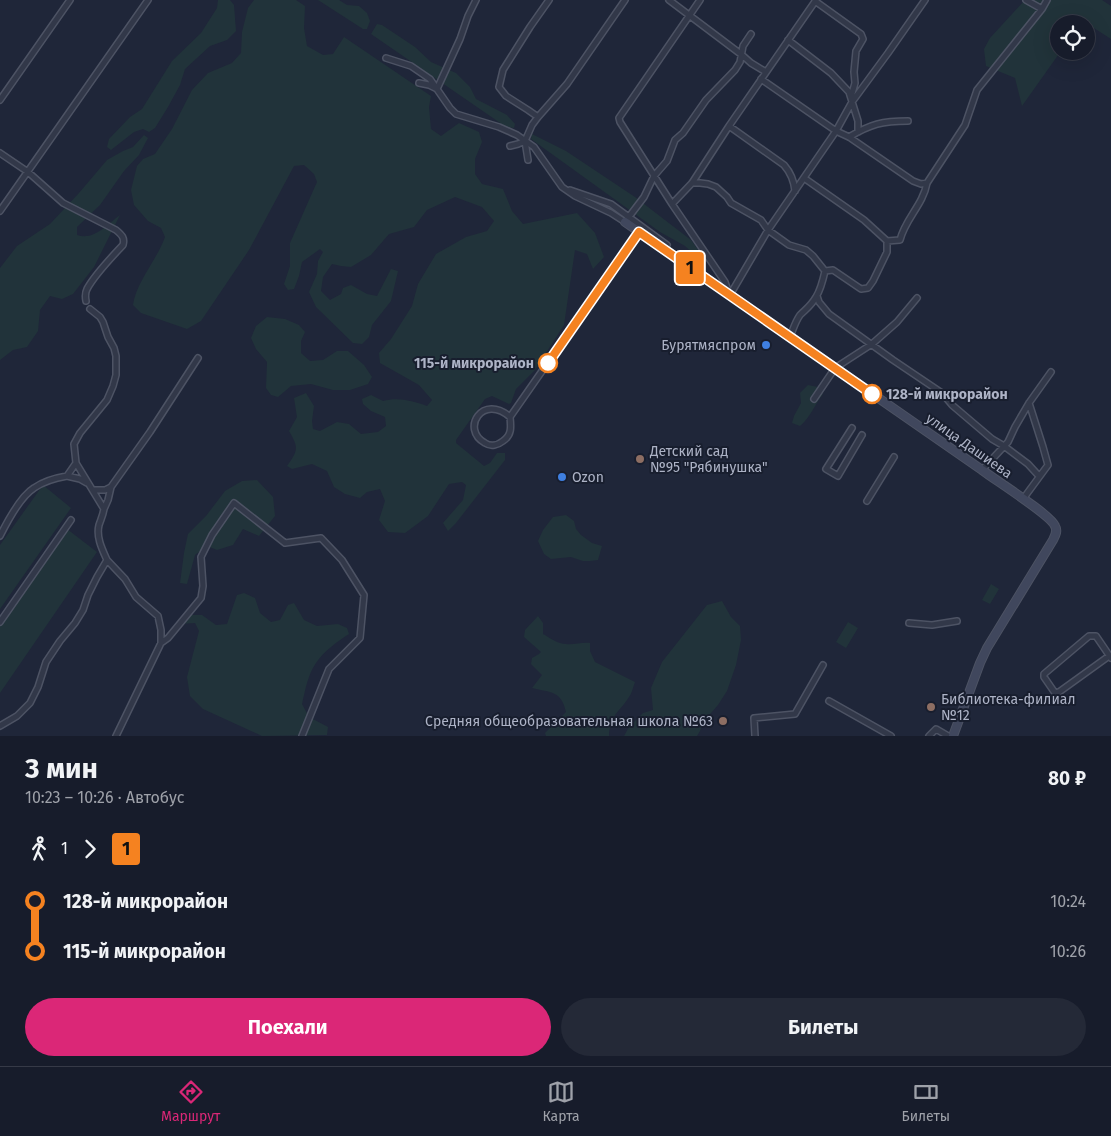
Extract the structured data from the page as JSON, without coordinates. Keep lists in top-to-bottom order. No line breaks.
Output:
{"streets":{"street":["улица Дашиева"]},"places":["Бурятмяспром","115-й микрорайон","128-й микрорайон","Детский сад №95 \"Рябинушка\"","Ozon","Библиотека-филиал №12","Средняя общеобразовательная школа №63"],"lines":["bus line 1"],"page":{"on_map":"1","heading":["3 мин","10:23 – 10:26 · Автобус","80 ₽"],"legs":["1","1"],"list":[{"name":"128-й микрорайон","value":"10:24"},{"name":"115-й микрорайон","value":"10:26"}],"buttons":["Поехали","Билеты"],"tabs":["Маршрут","Карта","Билеты"]}}
